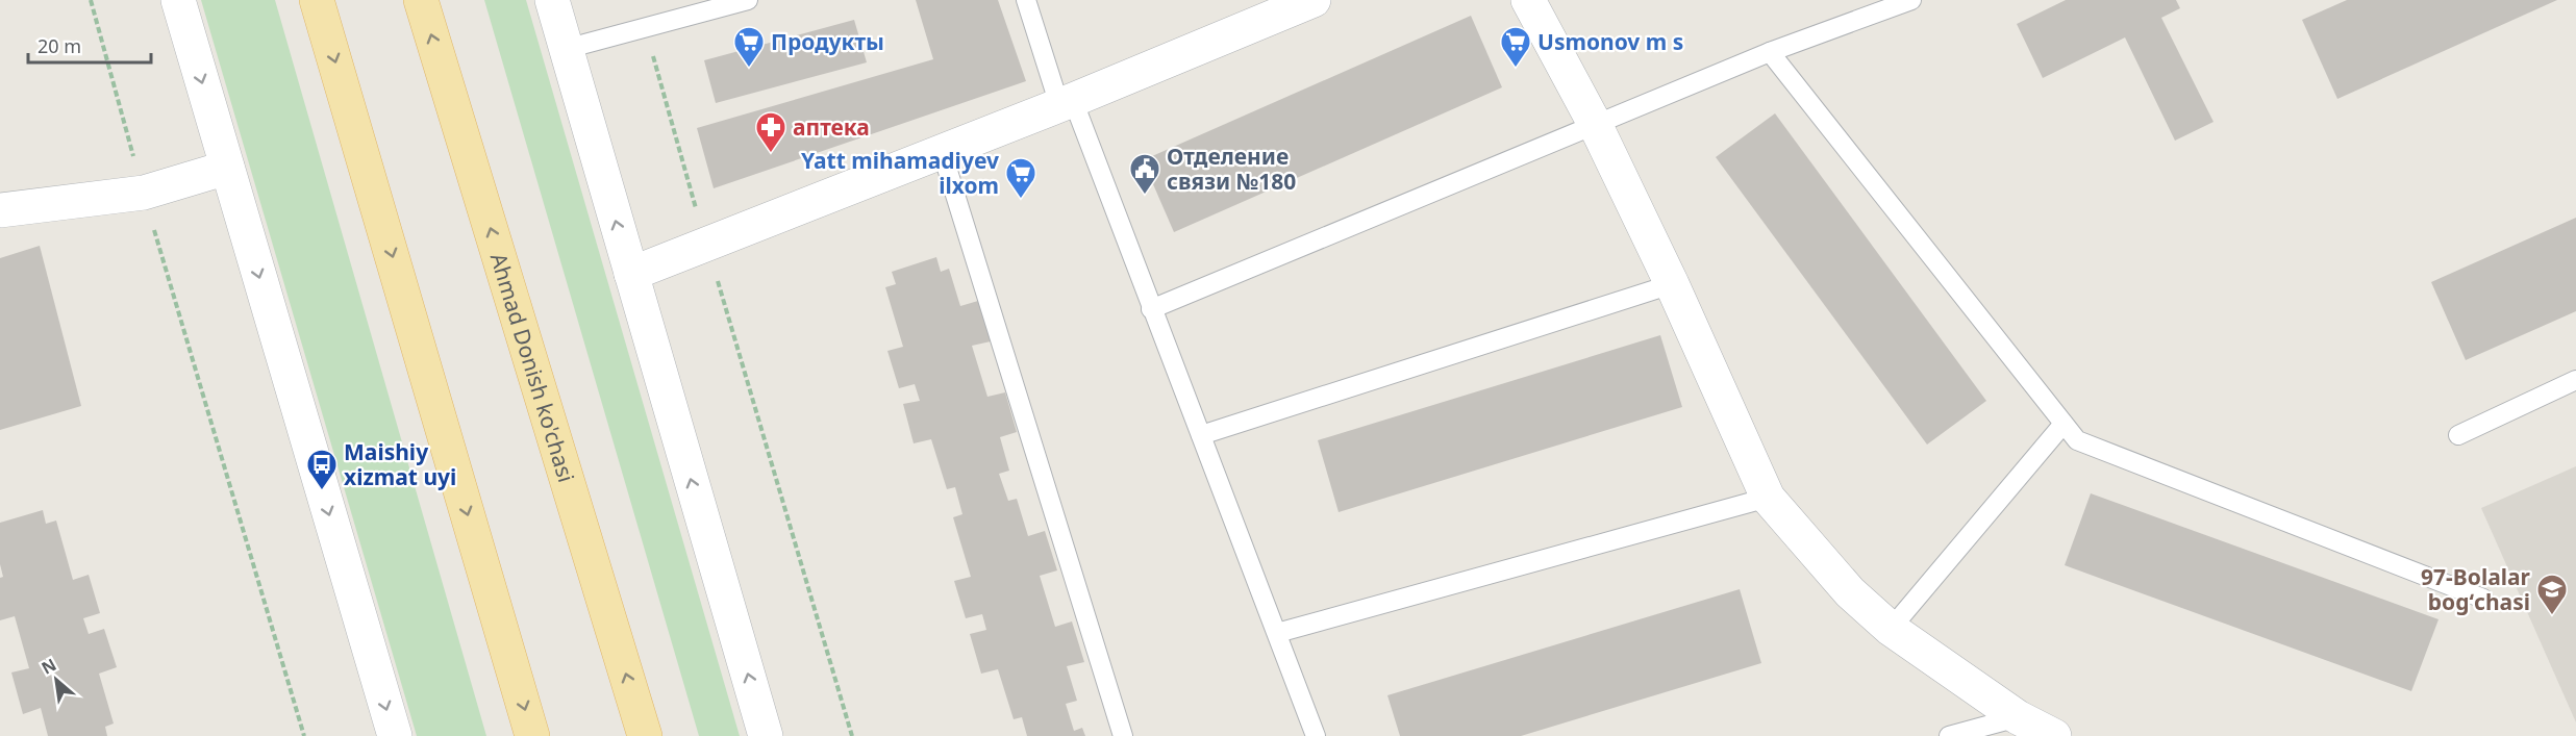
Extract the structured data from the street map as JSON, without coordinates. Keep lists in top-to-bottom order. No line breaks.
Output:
{"streets":{"main road":["Ahmad Donish ko'chasi"]},"places":{"supermarket":["Продукты","Usmonov m s","Yatt mihamadiyev ilxom"],"pharmacy":["аптека"],"public building":["Отделение связи №180"],"bus stop":["Maishiy xizmat uyi"],"school or university":["97-Bolalar bogʻchasi"]},"scale_bar":"20 m","north":"top left"}
